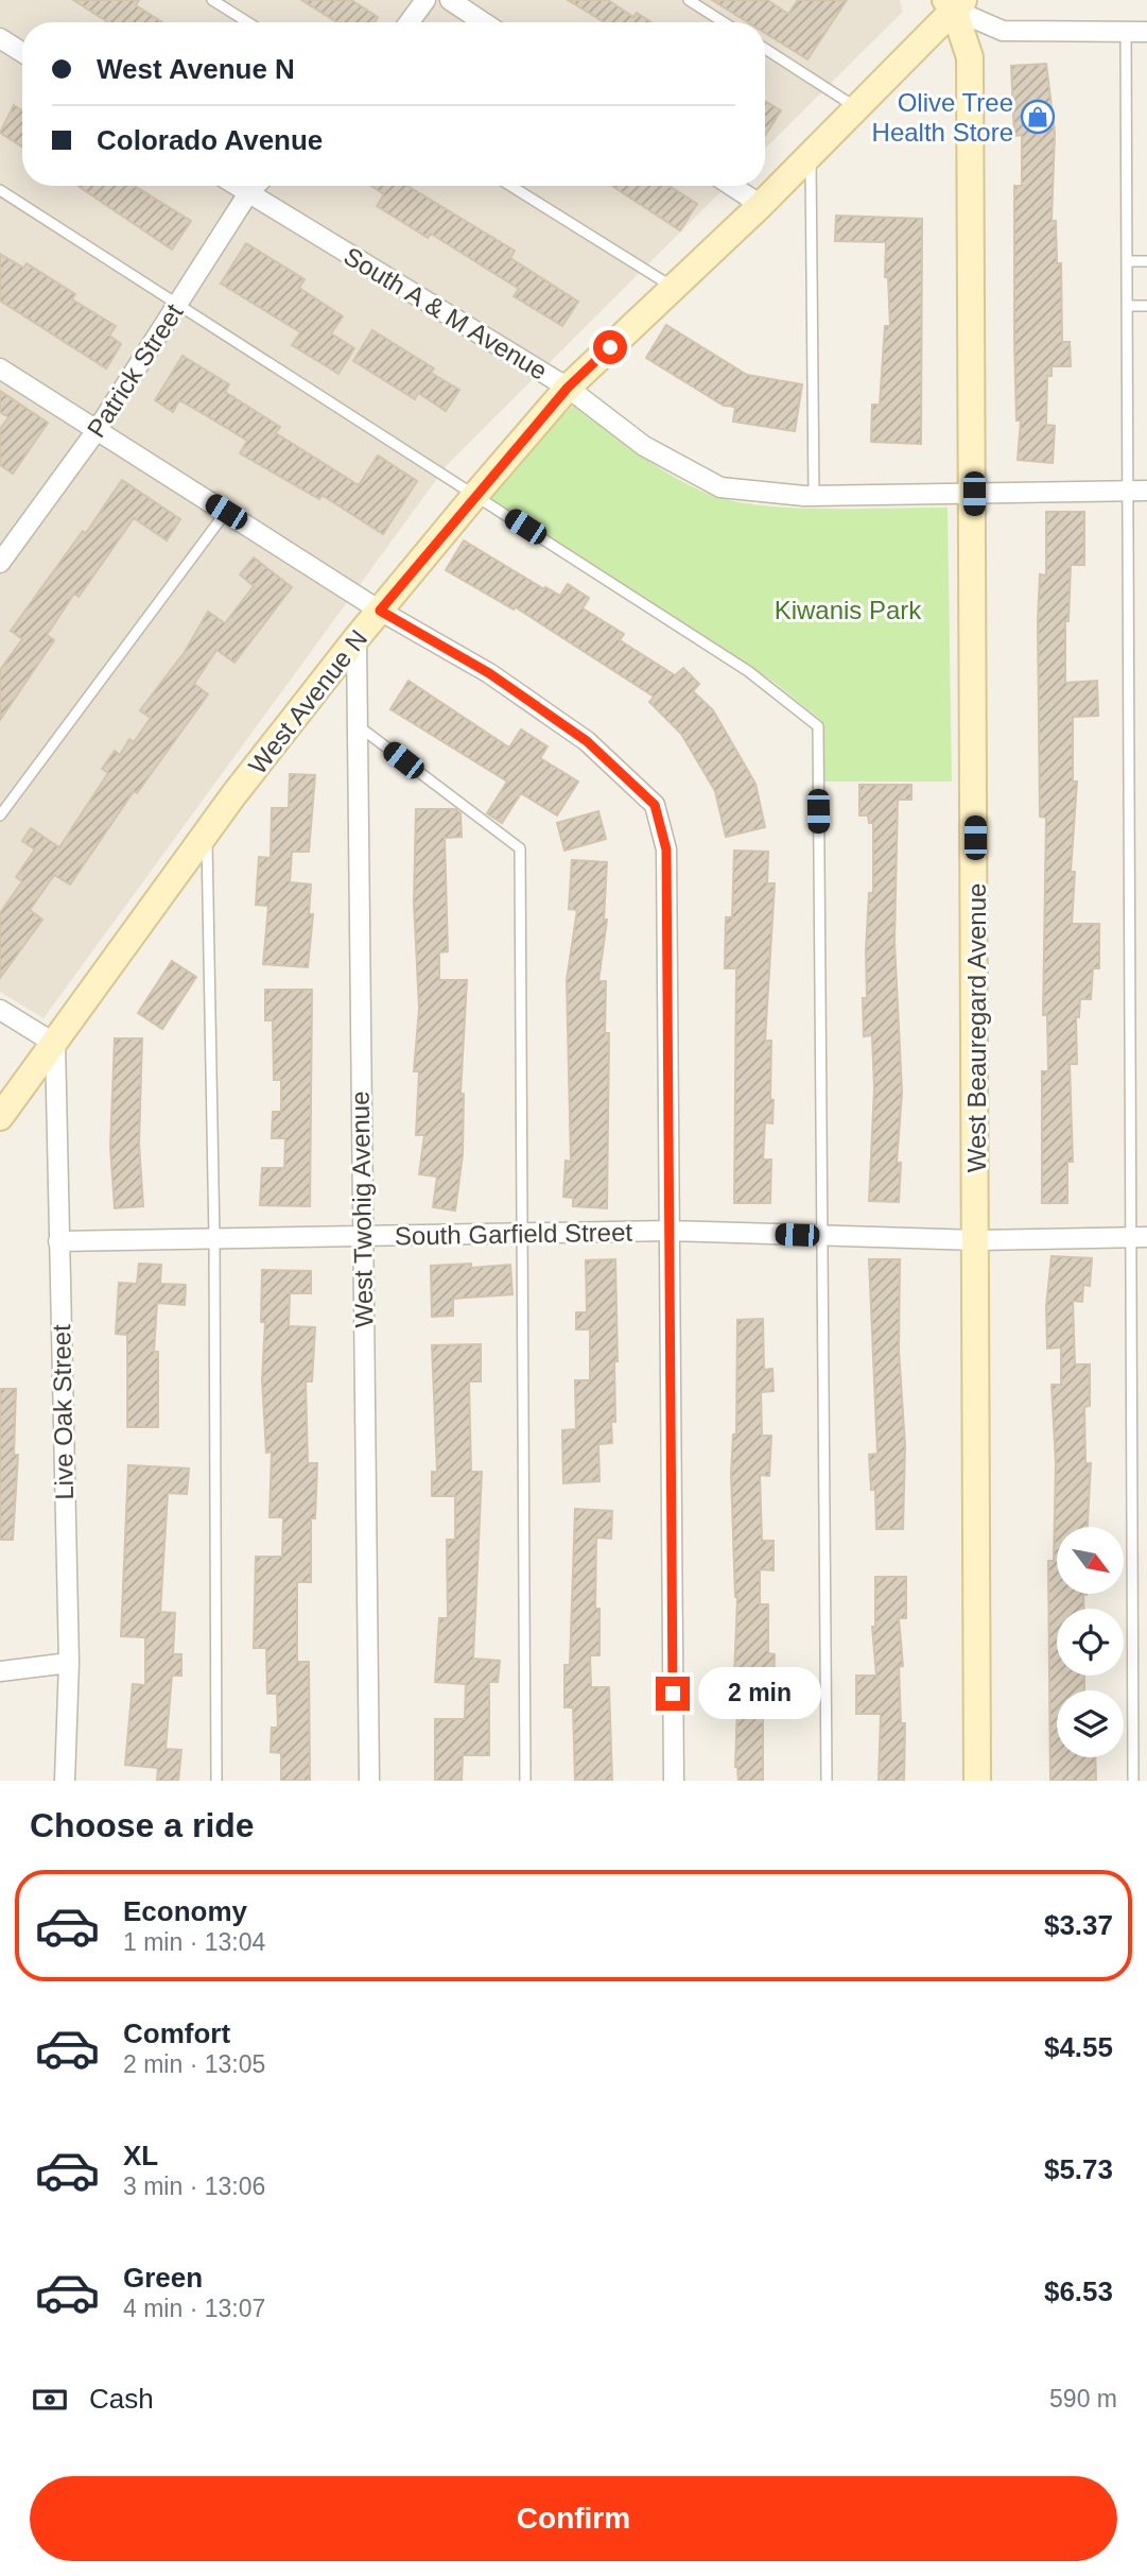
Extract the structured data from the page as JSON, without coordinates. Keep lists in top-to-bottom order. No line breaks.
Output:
{"streets":{"street":["South A & M Avenue","Patrick Street","West Avenue N","West Beauregard Avenue","West Twohig Avenue","South Garfield Street","Live Oak Street"]},"crossings":[["South A & M Avenue","Patrick Street"],["South A & M Avenue","West Avenue N"],["South A & M Avenue","West Beauregard Avenue"],["West Avenue N","West Beauregard Avenue"],["West Avenue N","West Twohig Avenue"],["West Avenue N","Live Oak Street"],["West Beauregard Avenue","South Garfield Street"],["West Twohig Avenue","South Garfield Street"],["South Garfield Street","Live Oak Street"]],"parks":["Kiwanis Park"],"places":{"shop":["Olive Tree Health Store"]},"north":"bottom right","page":{"banner":["West Avenue N","Colorado Avenue"],"bubble":"2 min","heading":"Choose a ride","list":[{"name":"Economy","note":"1 min · 13:04","value":"$3.37"},{"name":"Comfort","note":"2 min · 13:05","value":"$4.55"},{"name":"XL","note":"3 min · 13:06","value":"$5.73"},{"name":"Green","note":"4 min · 13:07","value":"$6.53"}],"pay":["Cash","590 m"],"buttons":"Confirm"}}
